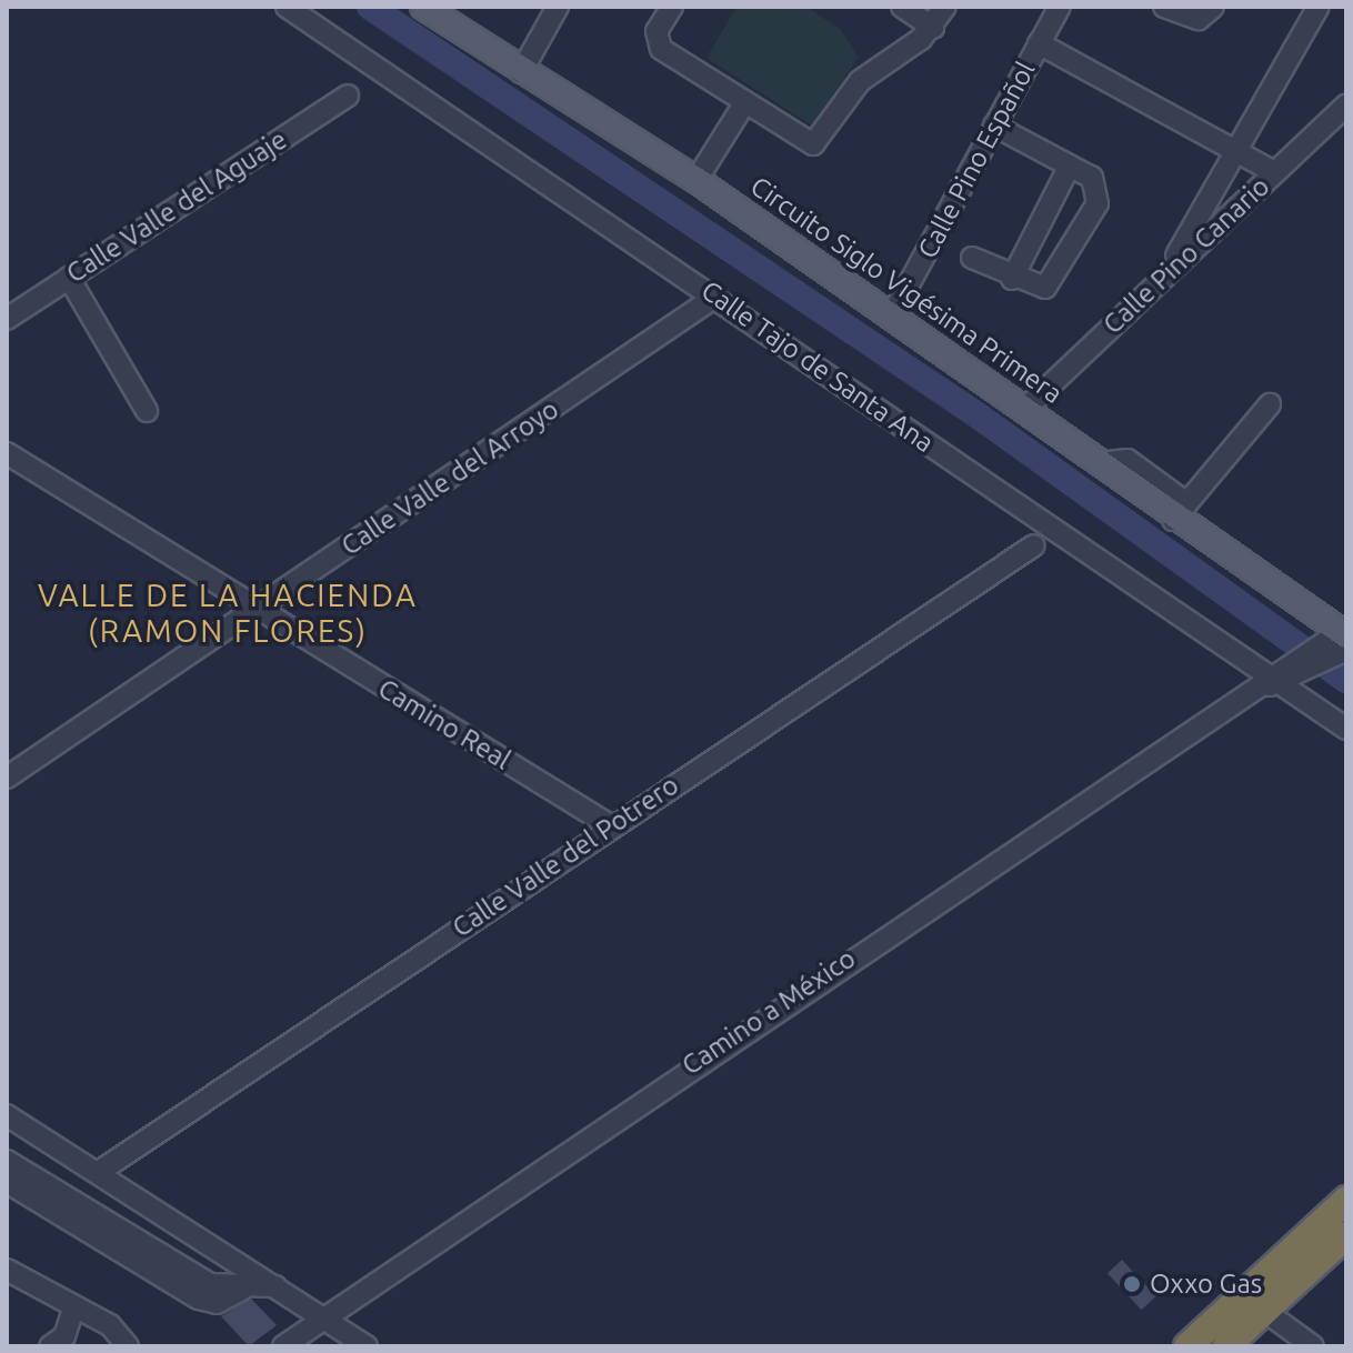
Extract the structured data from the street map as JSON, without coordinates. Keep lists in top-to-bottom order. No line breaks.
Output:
{"streets":{"main road":["Circuito Siglo Vigésima Primera"],"street":["Calle Pino Español","Calle Valle del Aguaje","Calle Pino Canario","Calle Tajo de Santa Ana","Calle Valle del Arroyo","Camino Real","Calle Valle del Potrero","Camino a México"]},"crossings":[["Calle Pino Español","Circuito Siglo Vigésima Primera"],["Calle Pino Canario","Circuito Siglo Vigésima Primera"],["Circuito Siglo Vigésima Primera","Camino a México"],["Calle Tajo de Santa Ana","Calle Valle del Arroyo"],["Calle Tajo de Santa Ana","Camino a México"],["Calle Valle del Arroyo","Camino Real"],["Camino Real","Calle Valle del Potrero"]],"districts":["VALLE DE LA HACIENDA (RAMON FLORES)"],"places":["Oxxo Gas"]}
